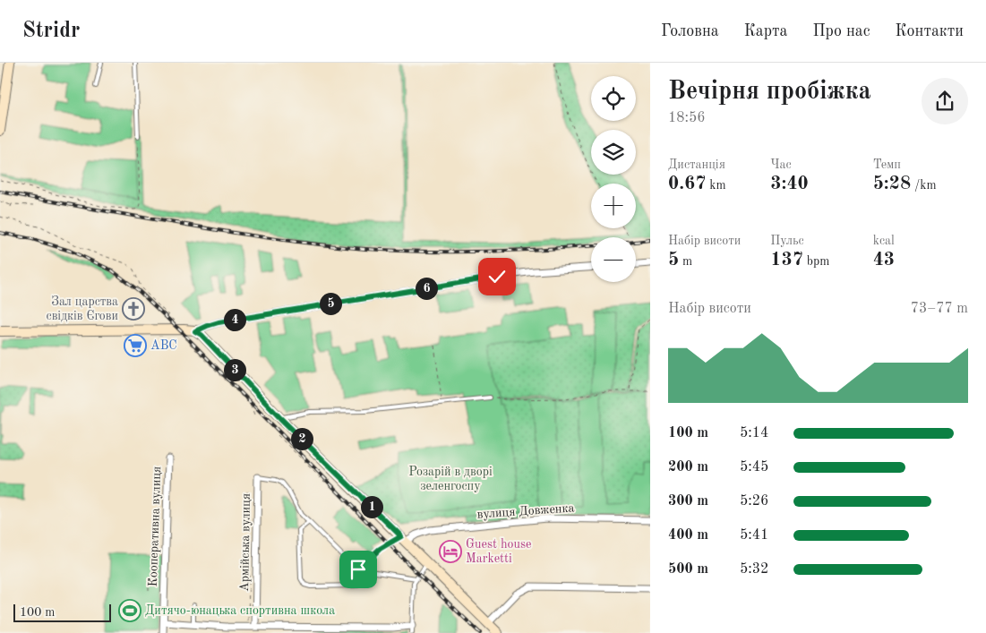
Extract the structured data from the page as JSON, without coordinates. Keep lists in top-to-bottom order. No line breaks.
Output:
{"streets":{"street":["вулиця Довженка","Кооперативна вулиця","Армійська вулиця"]},"parks":["Розарій в дворі зеленгоспу"],"places":{"church":["Зал царства свідків Єгови"],"supermarket":["ABC"],"hotel":["Guest house Marketti"],"sports":["Дитячо-юнацька спортивна школа"]},"scale_bar":"100 m","page":{"header":"Stridr","nav":["Головна","Карта","Про нас","Контакти"],"heading":["Вечірня пробіжка","18:56"],"map_buttons":["+","−"],"stats":[["Дистанція","0.67 km"],["Час","3:40"],["Темп","5:28 /km"],["Набір висоти","5 m"],["Пульс","137 bpm"],["kcal","43"]],"pins":["6","5","4","3","2","1"],"chart":["Набір висоти","73–77 m"],"list":[{"name":"100 m","note":"5:14"},{"name":"200 m","note":"5:45"},{"name":"300 m","note":"5:26"},{"name":"400 m","note":"5:41"},{"name":"500 m","note":"5:32"}],"scale":"100 m"}}
